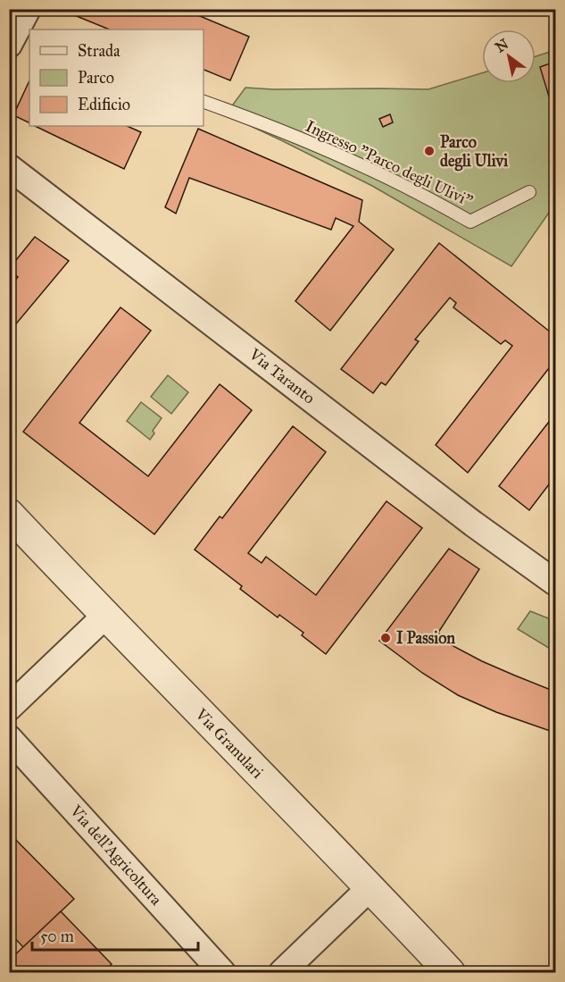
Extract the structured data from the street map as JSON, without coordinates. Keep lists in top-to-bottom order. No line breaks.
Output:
{"streets":{"street":["Via Taranto","Via Granulari","Via dell'Agricoltura"],"lane":["Ingresso \"Parco degli Ulivi\""]},"places":["Parco degli Ulivi","I Passion"],"legend":["Strada","Parco","Edificio"],"scale_bar":"50 m","north":"top left"}
